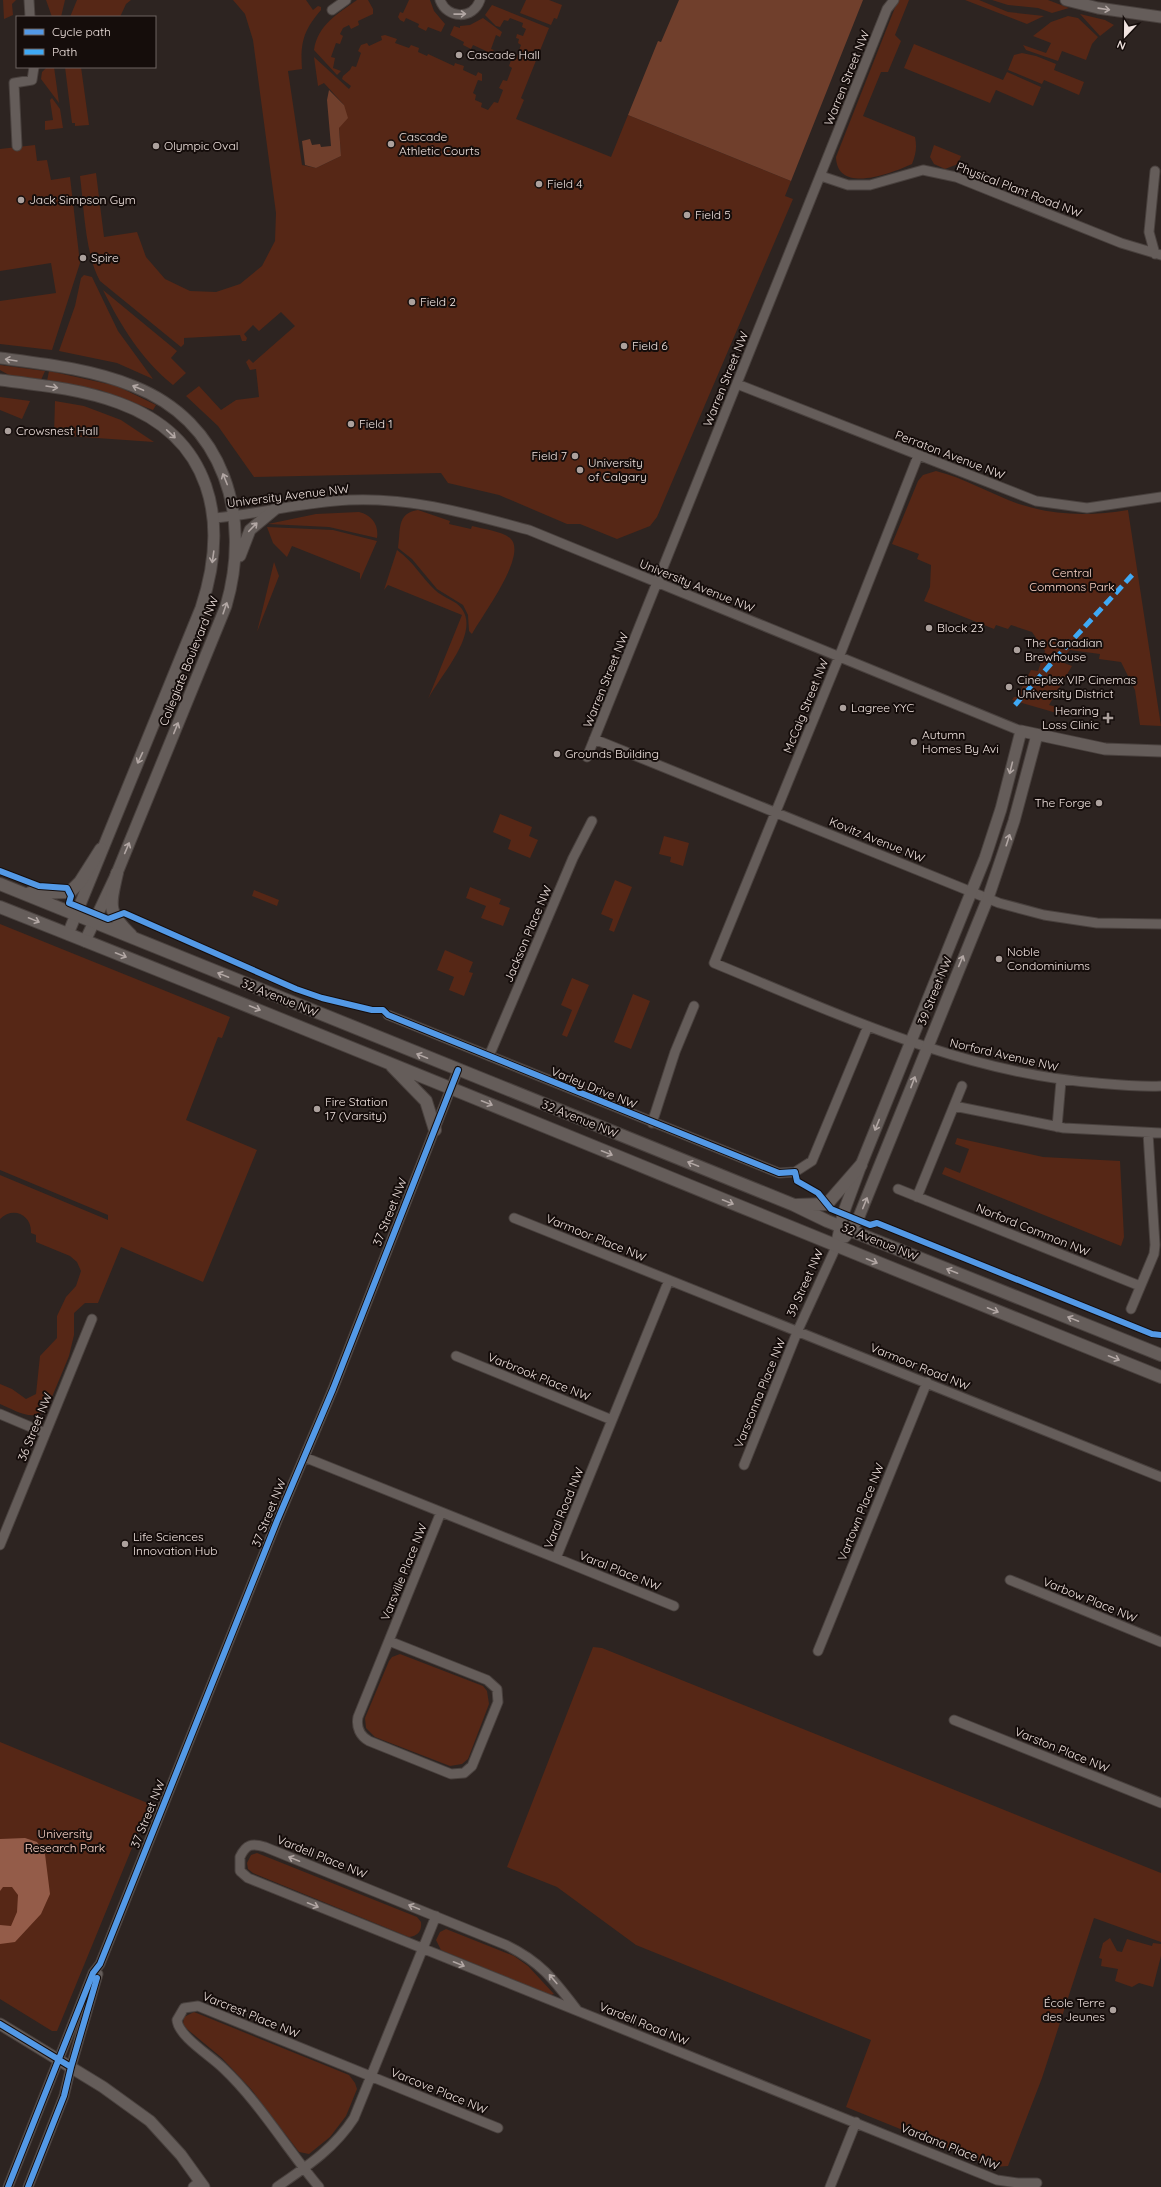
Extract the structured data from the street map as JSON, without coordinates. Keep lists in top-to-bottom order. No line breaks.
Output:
{"streets":{"main road":["32 Avenue NW"],"street":["Warren Street NW","Physical Plant Road NW","Perraton Avenue NW","University Avenue NW","Collegiate Boulevard NW","McCaig Street NW","Kovitz Avenue NW","Jackson Place NW","39 Street NW","Norford Avenue NW","Varley Drive NW","37 Street NW","Norford Common NW","Varmoor Place NW","Varmoor Road NW","Varbrook Place NW","Varsconna Place NW","36 Street NW","Varal Road NW","Vartown Place NW","Varal Place NW","Varsville Place NW","Varbow Place NW","Varston Place NW","Vardell Place NW","Varcrest Place NW","Vardell Road NW","Varcove Place NW","Vardana Place NW"]},"crossings":[["Warren Street NW","Physical Plant Road NW"],["Warren Street NW","Perraton Avenue NW"],["Warren Street NW","University Avenue NW"],["Warren Street NW","Kovitz Avenue NW"],["Perraton Avenue NW","McCaig Street NW"],["University Avenue NW","Collegiate Boulevard NW"],["University Avenue NW","McCaig Street NW"],["University Avenue NW","39 Street NW"],["Collegiate Boulevard NW","32 Avenue NW"],["McCaig Street NW","Kovitz Avenue NW"],["McCaig Street NW","Norford Avenue NW"],["Kovitz Avenue NW","39 Street NW"],["Jackson Place NW","Varley Drive NW"],["39 Street NW","32 Avenue NW"],["39 Street NW","Norford Avenue NW"],["39 Street NW","Varmoor Road NW"],["39 Street NW","Varsconna Place NW"],["32 Avenue NW","37 Street NW"],["Norford Avenue NW","Varley Drive NW"],["37 Street NW","Varal Road NW"],["Varmoor Place NW","Varmoor Road NW"],["Varmoor Place NW","Varal Road NW"],["Varmoor Road NW","Varsconna Place NW"],["Varmoor Road NW","Varal Road NW"],["Varmoor Road NW","Vartown Place NW"],["Varbrook Place NW","Varal Road NW"],["Varal Road NW","Varal Place NW"],["Varal Road NW","Varsville Place NW"],["Vardell Place NW","Vardell Road NW"],["Varcrest Place NW","Varcove Place NW"],["Vardell Road NW","Vardana Place NW"]],"one_way":["Vardell Road NW"],"parks":["Central Commons Park","University Research Park"],"places":{"other":["Cascade Hall","Cascade Athletic Courts","Olympic Oval","Field 4","Jack Simpson Gym","Field 5","Spire","Field 2","Field 6","Field 1","Crowsnest Hall","Field 7","University of Calgary","Block 23","The Canadian Brewhouse","Cineplex VIP Cinemas University District","Lagree YYC","Autumn Homes By Avi","Grounds Building","The Forge","Noble Condominiums","Fire Station 17 (Varsity)","Life Sciences Innovation Hub","École Terre des Jeunes"],"health":["Hearing Loss Clinic"]},"legend":["Cycle path","Path"],"north":"bottom"}
